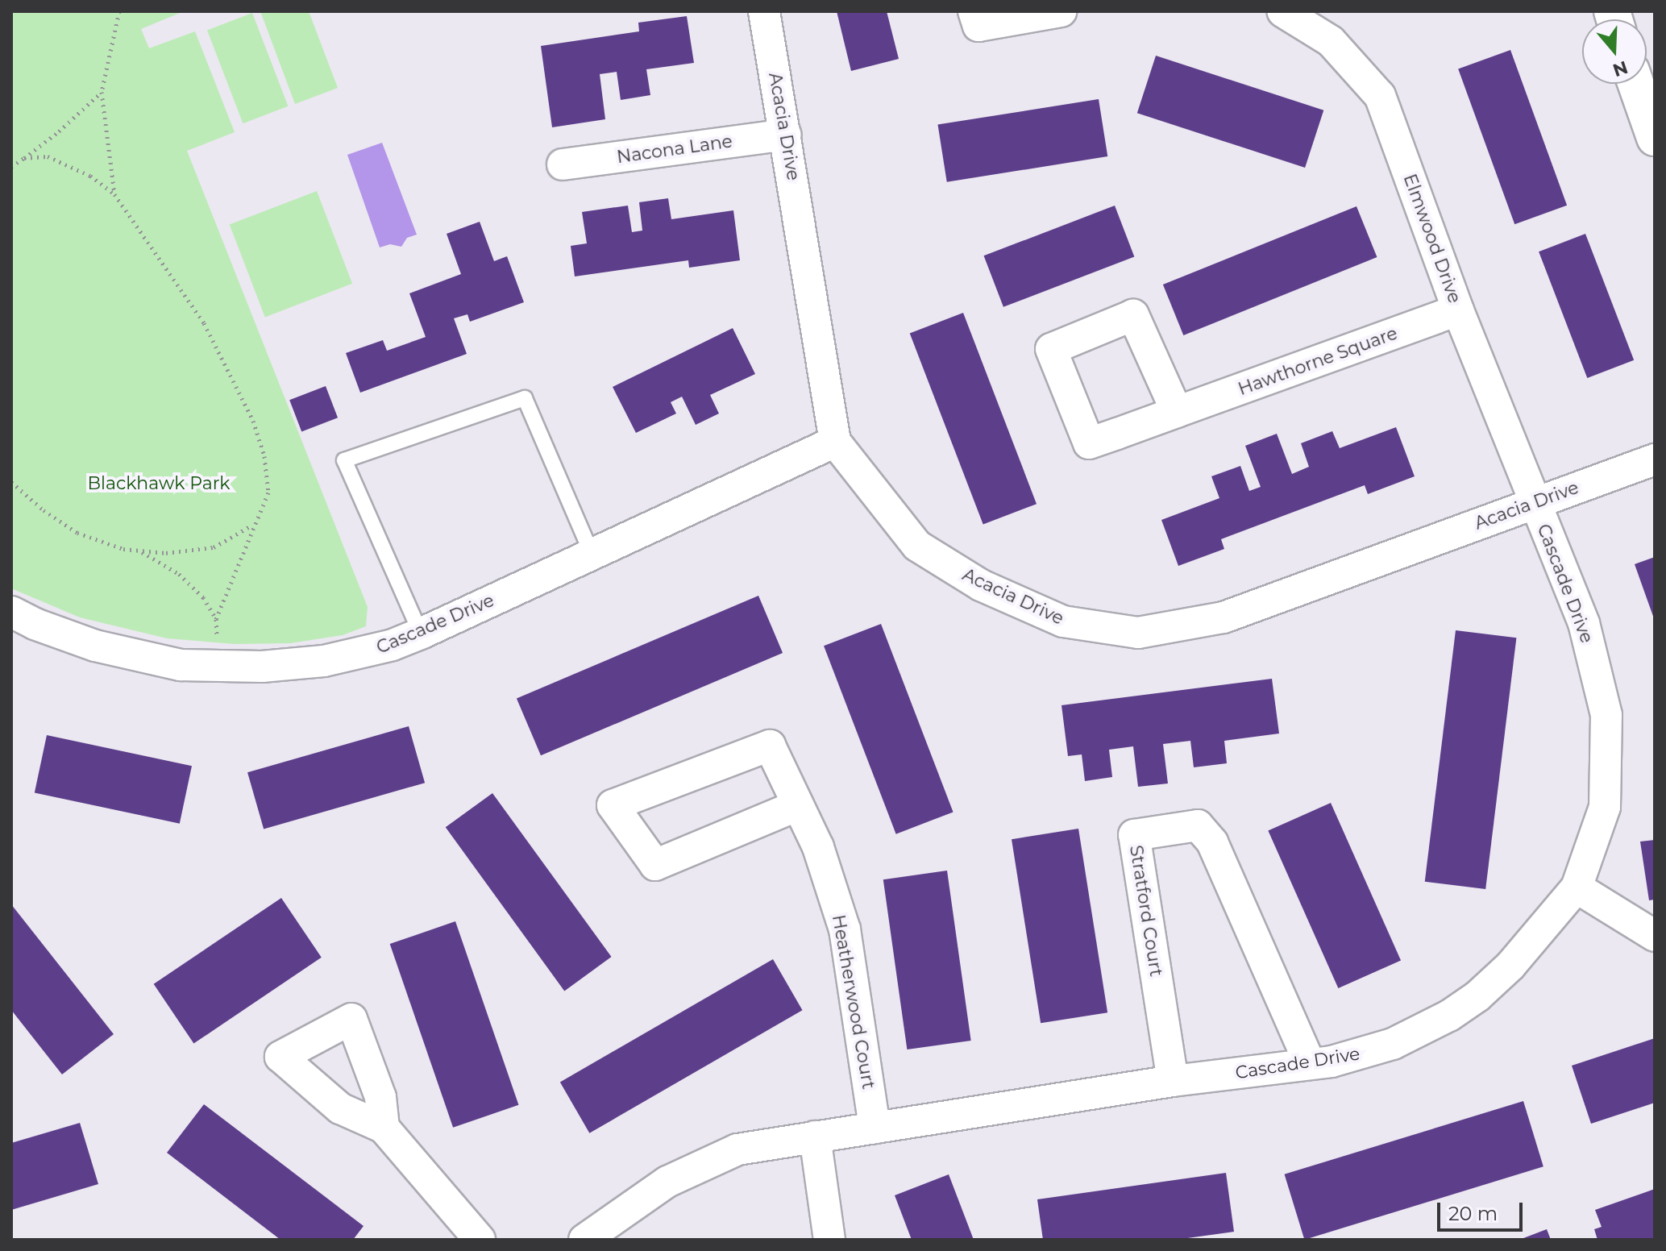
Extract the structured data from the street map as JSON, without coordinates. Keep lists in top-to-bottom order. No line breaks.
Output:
{"streets":{"street":["Acacia Drive","Nacona Lane","Elmwood Drive","Hawthorne Square","Cascade Drive","Stratford Court","Heatherwood Court"]},"crossings":[["Acacia Drive","Nacona Lane"],["Acacia Drive","Elmwood Drive"],["Acacia Drive","Cascade Drive"],["Elmwood Drive","Hawthorne Square"],["Elmwood Drive","Cascade Drive"],["Cascade Drive","Stratford Court"],["Cascade Drive","Heatherwood Court"]],"parks":["Blackhawk Park"],"scale_bar":"20 m","north":"bottom"}
